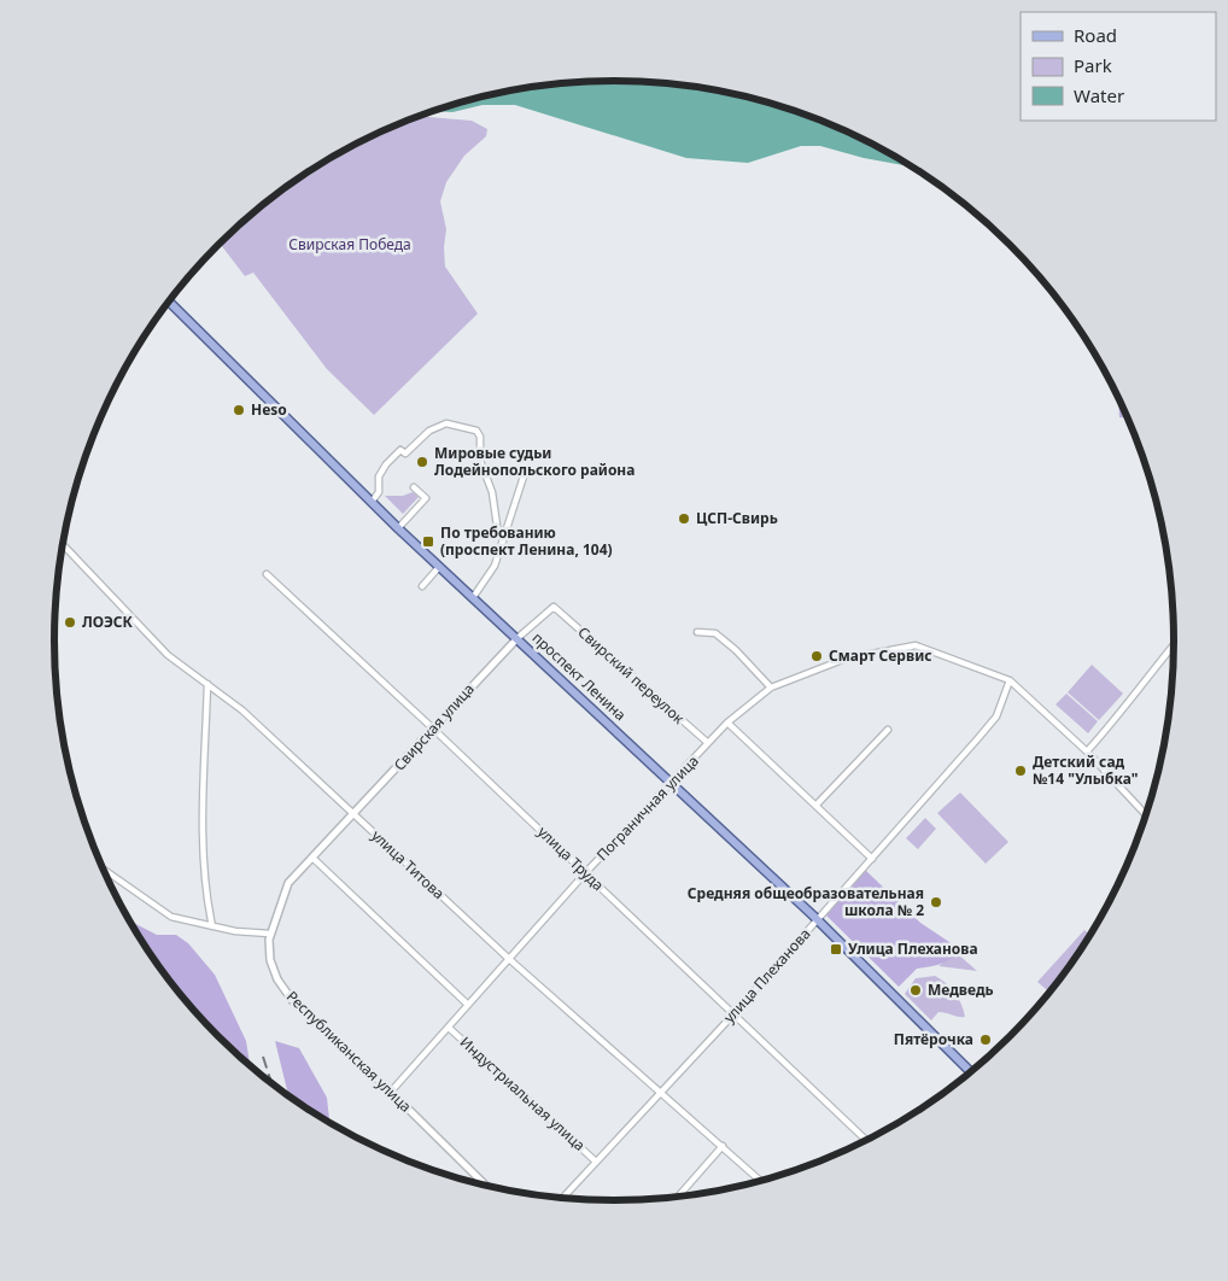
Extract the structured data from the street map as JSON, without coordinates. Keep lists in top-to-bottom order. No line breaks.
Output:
{"streets":{"main road":["проспект Ленина"],"street":["Свирский переулок","Свирская улица","Пограничная улица","улица Труда","улица Титова","улица Плеханова","Республиканская улица","Индустриальная улица"]},"crossings":[["Свирский переулок","Свирская улица"],["Свирский переулок","Пограничная улица"],["проспект Ленина","Свирская улица"],["проспект Ленина","Пограничная улица"],["проспект Ленина","улица Плеханова"],["Свирская улица","улица Труда"],["Свирская улица","улица Титова"],["Свирская улица","Республиканская улица"],["Пограничная улица","улица Труда"],["Пограничная улица","улица Титова"],["Пограничная улица","улица Плеханова"],["Пограничная улица","Республиканская улица"],["Пограничная улица","Индустриальная улица"],["улица Труда","улица Плеханова"],["улица Титова","улица Плеханова"],["улица Плеханова","Индустриальная улица"]],"parks":["Свирская Победа"],"places":{"other":["Heso","Мировые судьи Лодейнопольского района","ЦСП-Свирь","ЛОЭСК","Смарт Сервис","Детский сад №14 \"Улыбка\"","Средняя общеобразовательная школа № 2","Медведь","Пятёрочка"],"transit":["По требованию (проспект Ленина, 104)","Улица Плеханова"]},"legend":["Road","Park","Water"]}
